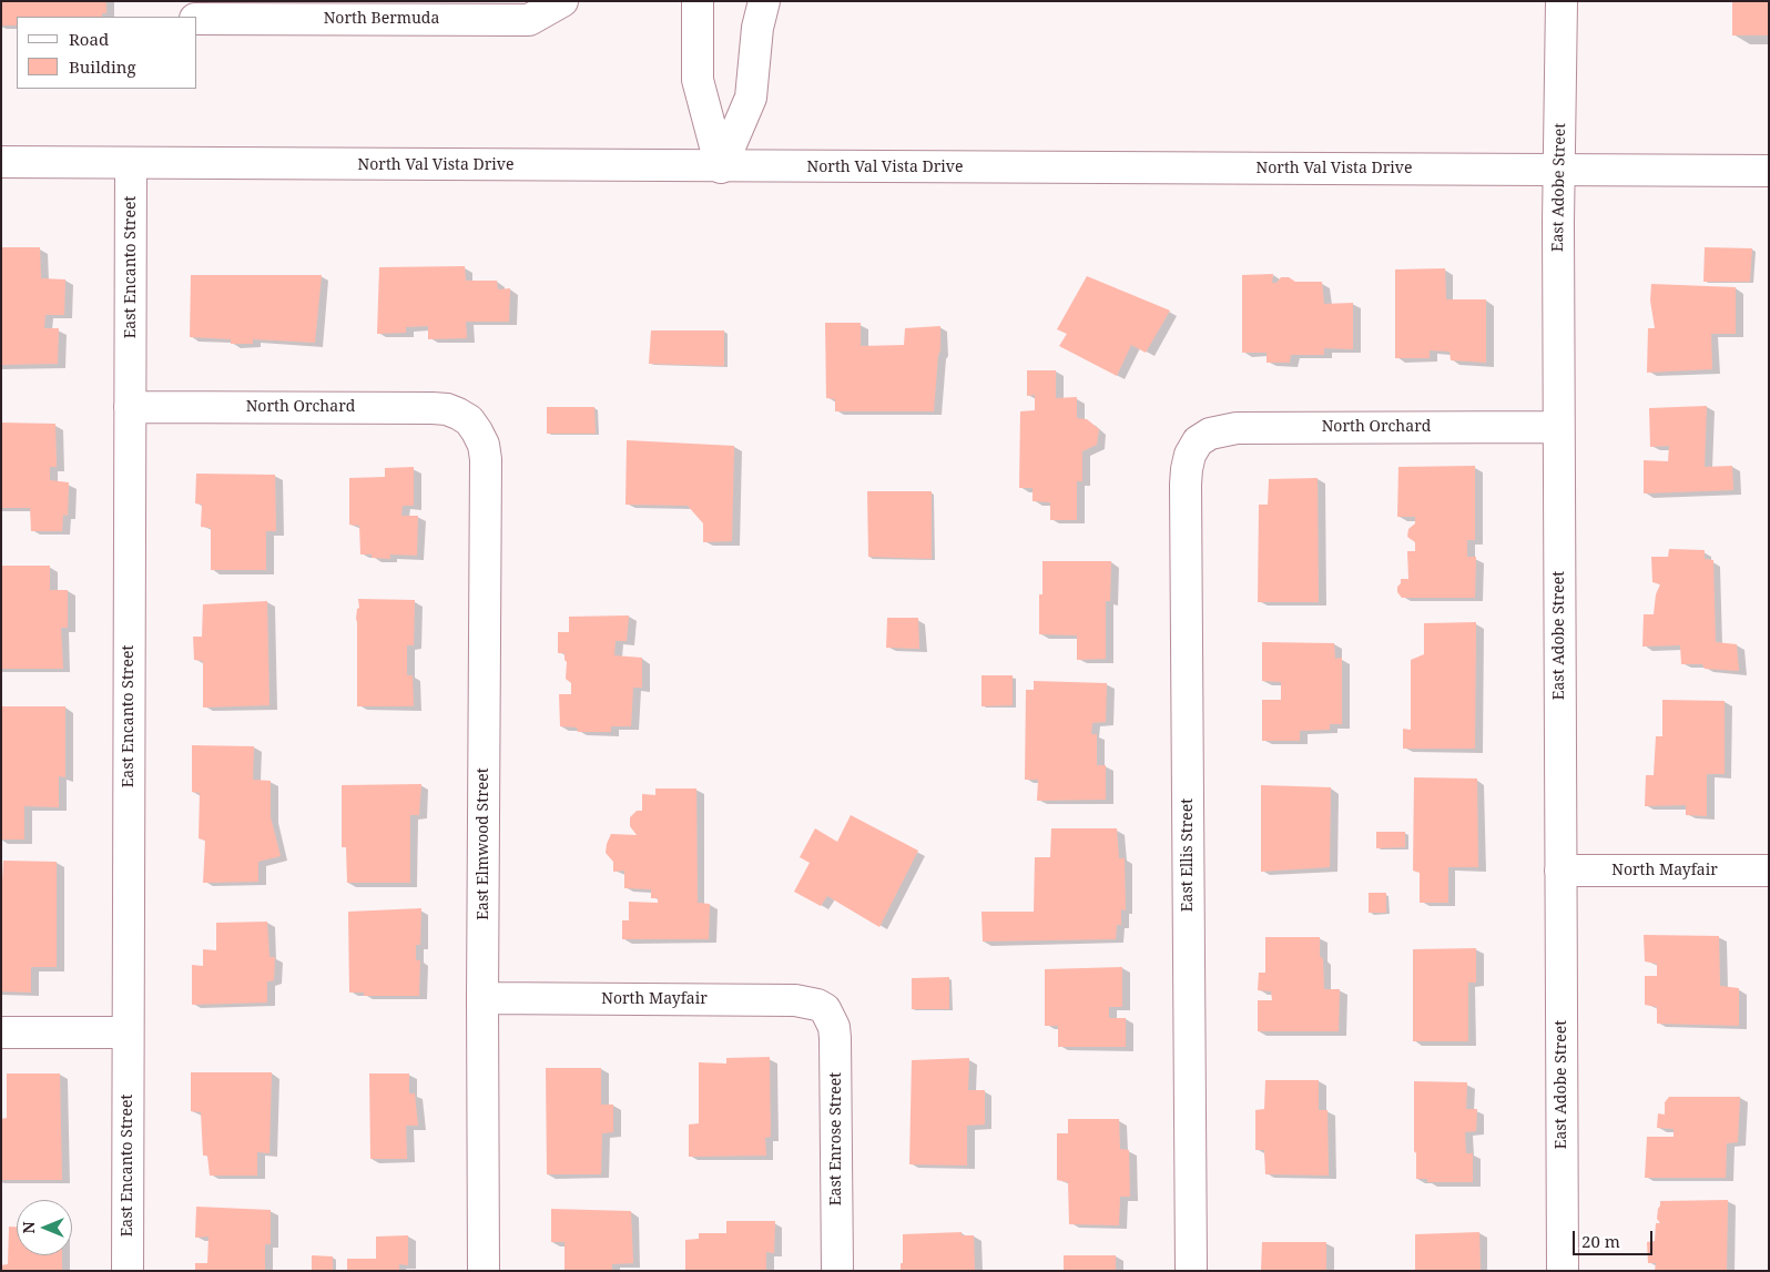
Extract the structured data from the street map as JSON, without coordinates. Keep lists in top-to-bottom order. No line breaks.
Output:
{"streets":{"street":["North Bermuda","North Val Vista Drive","East Adobe Street","East Encanto Street","North Orchard","East Elmwood Street","East Ellis Street","North Mayfair","East Enrose Street"]},"crossings":[["North Val Vista Drive","East Adobe Street"],["North Val Vista Drive","East Encanto Street"],["East Adobe Street","North Orchard"],["East Adobe Street","North Mayfair"],["East Encanto Street","North Orchard"],["North Orchard","East Elmwood Street"],["North Orchard","East Ellis Street"],["East Elmwood Street","North Mayfair"],["North Mayfair","East Enrose Street"]],"legend":["Road","Building"],"scale_bar":"20 m","north":"left"}
